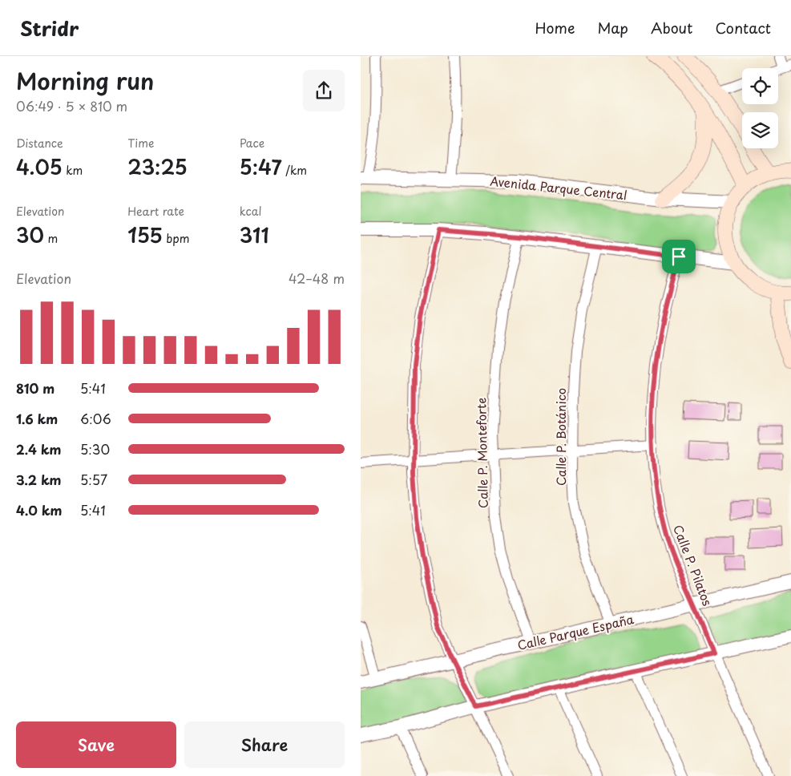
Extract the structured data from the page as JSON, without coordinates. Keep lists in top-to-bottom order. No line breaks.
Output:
{"streets":{"street":["Avenida Parque Central","Calle P. Botánico","Calle P. Monteforte","Calle P. Pilatos","Calle Parque España"]},"crossings":[["Calle P. Botánico","Calle Parque España"],["Calle P. Monteforte","Calle Parque España"],["Calle P. Pilatos","Calle Parque España"]],"page":{"header":"Stridr","nav":["Home","Map","About","Contact"],"heading":["Morning run","06:49 · 5 × 810 m"],"stats":[["Distance","4.05 km"],["Time","23:25"],["Pace","5:47 /km"],["Elevation","30 m"],["Heart rate","155 bpm"],["kcal","311"]],"chart":["Elevation","42–48 m"],"list":[{"name":"810 m","note":"5:41"},{"name":"1.6 km","note":"6:06"},{"name":"2.4 km","note":"5:30"},{"name":"3.2 km","note":"5:57"},{"name":"4.0 km","note":"5:41"}],"buttons":["Save","Share"]}}
